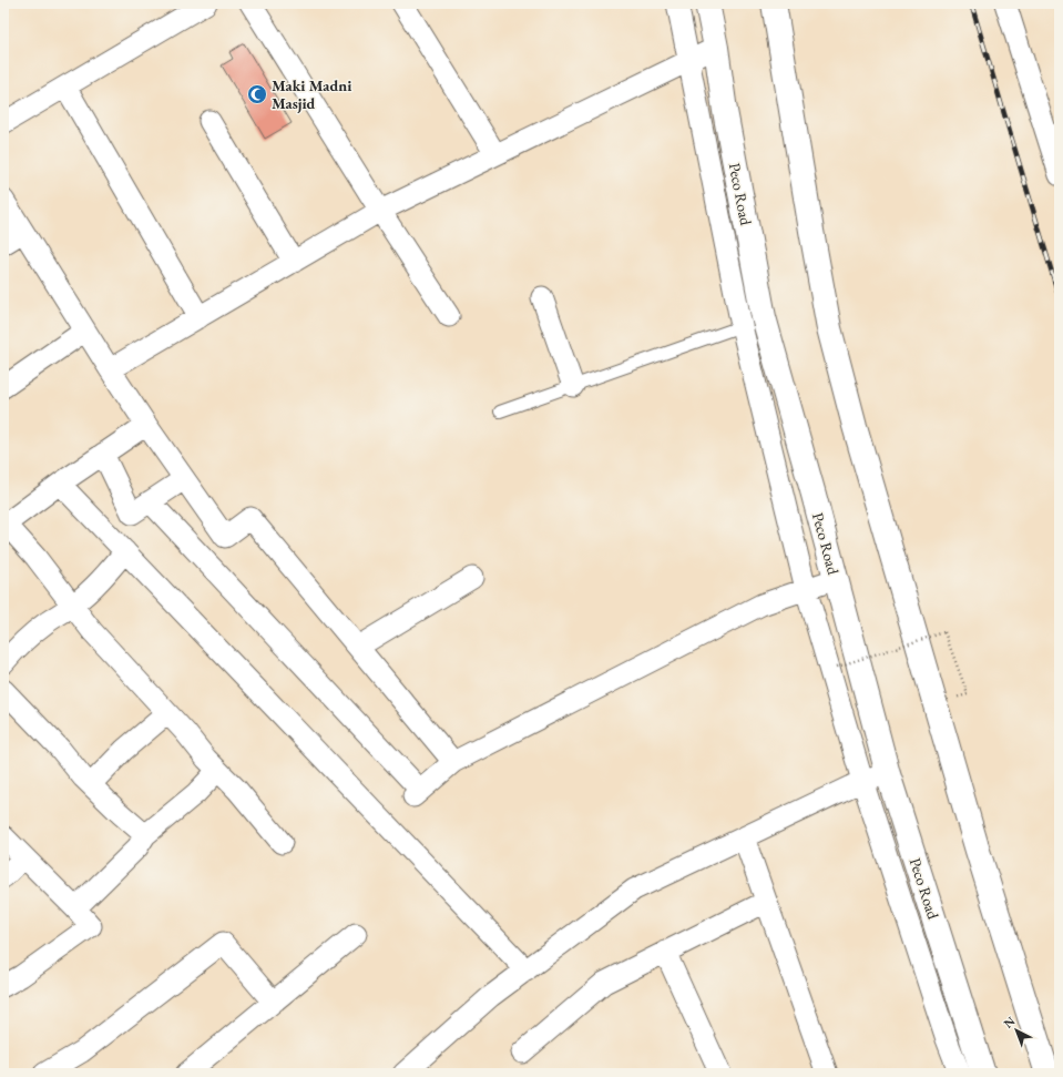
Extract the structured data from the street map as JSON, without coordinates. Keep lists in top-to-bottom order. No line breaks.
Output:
{"streets":{"main road":["Peco Road"]},"places":{"mosque":["Maki Madni Masjid"]},"north":"top left"}
